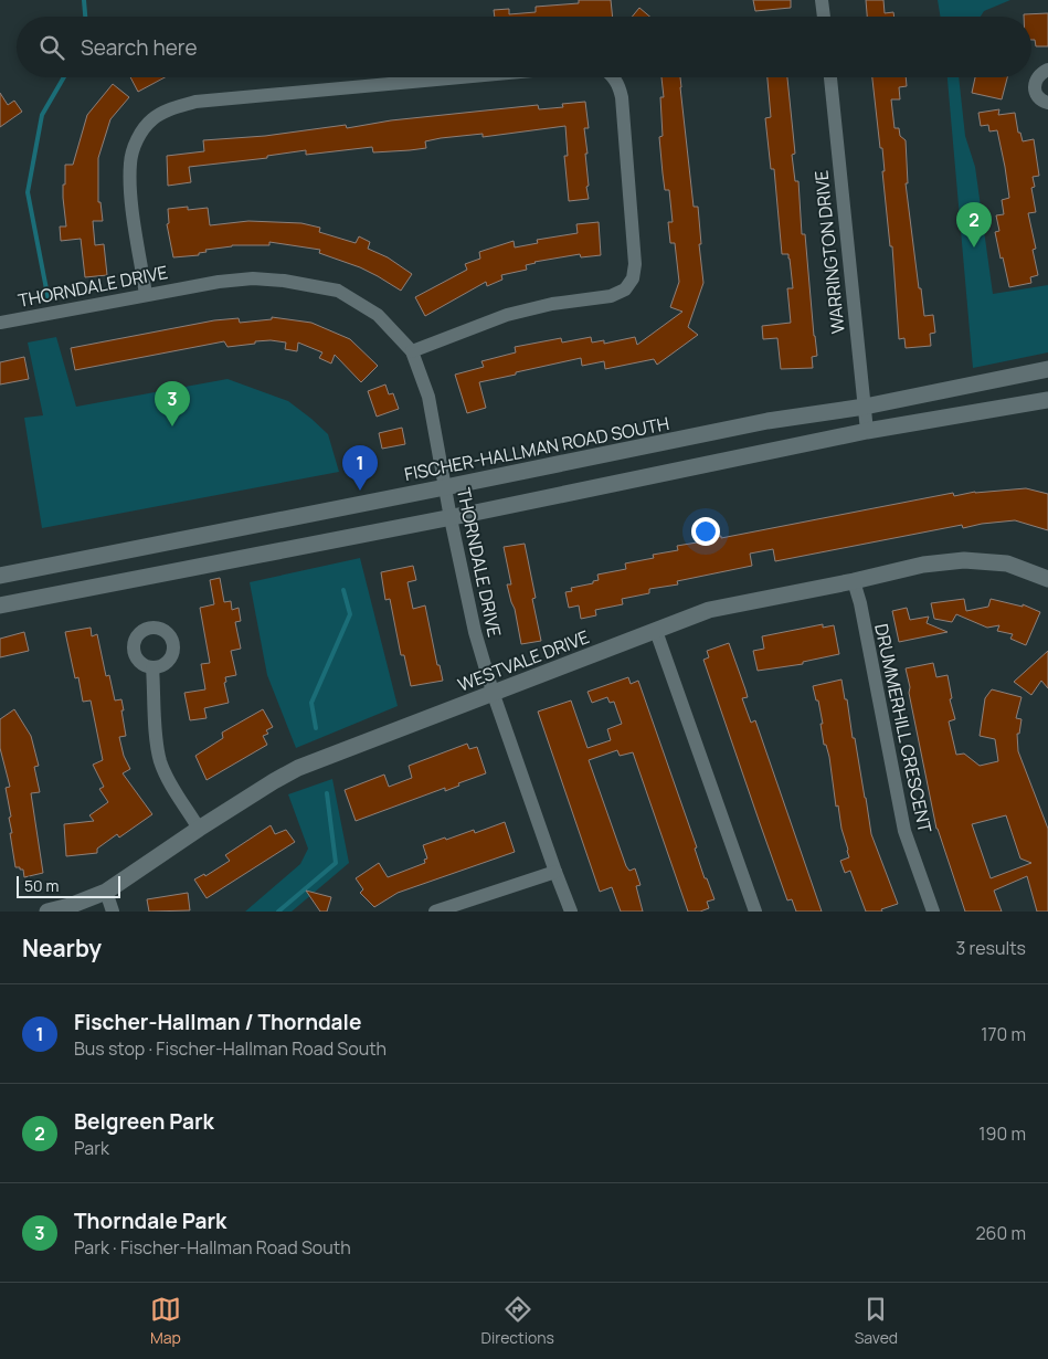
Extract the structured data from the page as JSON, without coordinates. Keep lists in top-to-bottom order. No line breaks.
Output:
{"streets":{"main road":["FISCHER-HALLMAN ROAD SOUTH","WESTVALE DRIVE"],"street":["WARRINGTON DRIVE","THORNDALE DRIVE","DRUMMERHILL CRESCENT"]},"crossings":[["WARRINGTON DRIVE","FISCHER-HALLMAN ROAD SOUTH"],["THORNDALE DRIVE","FISCHER-HALLMAN ROAD SOUTH"],["THORNDALE DRIVE","WESTVALE DRIVE"],["WESTVALE DRIVE","DRUMMERHILL CRESCENT"]],"scale_bar":"50 m","page":{"search":"Search here","pins":["2","3","1"],"scale":"50 m","heading":["Nearby","3 results"],"list":[{"mark":"1","name":"Fischer-Hallman / Thorndale","note":"Bus stop · Fischer-Hallman Road South","value":"170 m"},{"mark":"2","name":"Belgreen Park","note":"Park","value":"190 m"},{"mark":"3","name":"Thorndale Park","note":"Park · Fischer-Hallman Road South","value":"260 m"}],"nav":["Map","Directions","Saved"]}}
